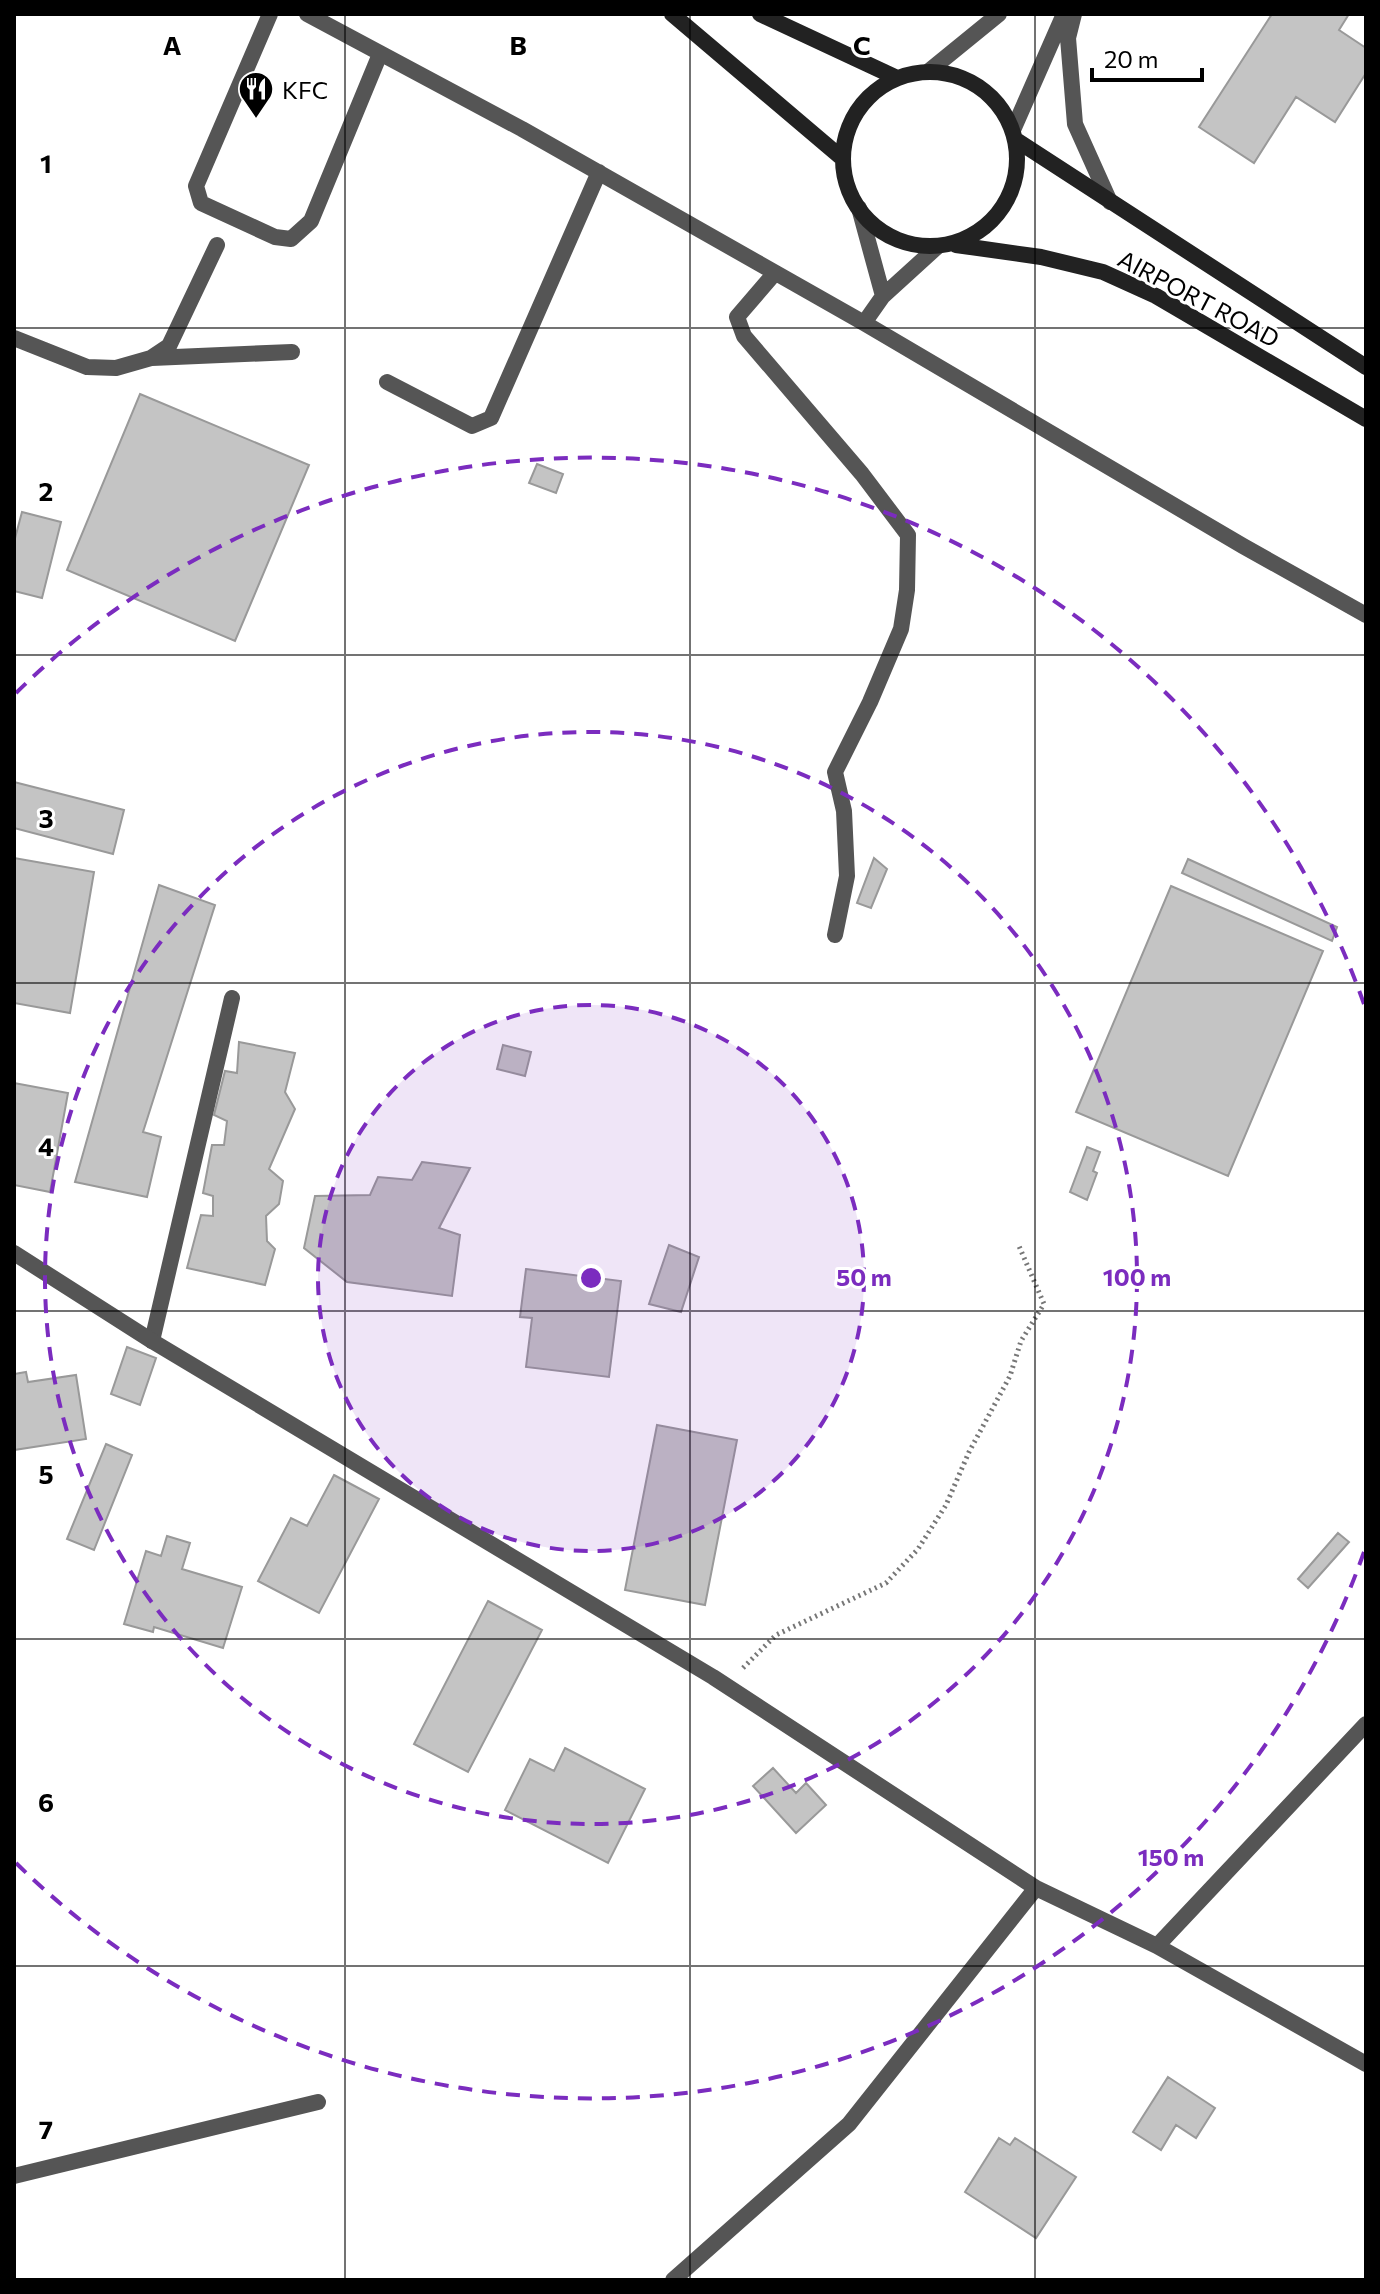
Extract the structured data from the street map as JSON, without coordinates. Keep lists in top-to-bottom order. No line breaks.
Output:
{"streets":{"main road":["AIRPORT ROAD"]},"places":{"restaurant":["KFC"]},"scale_bar":"20 m","grid":{"columns":["A","B","C"],"rows":["1","2","3","4","5","6","7"]},"rings":["50 m","100 m","150 m"]}
